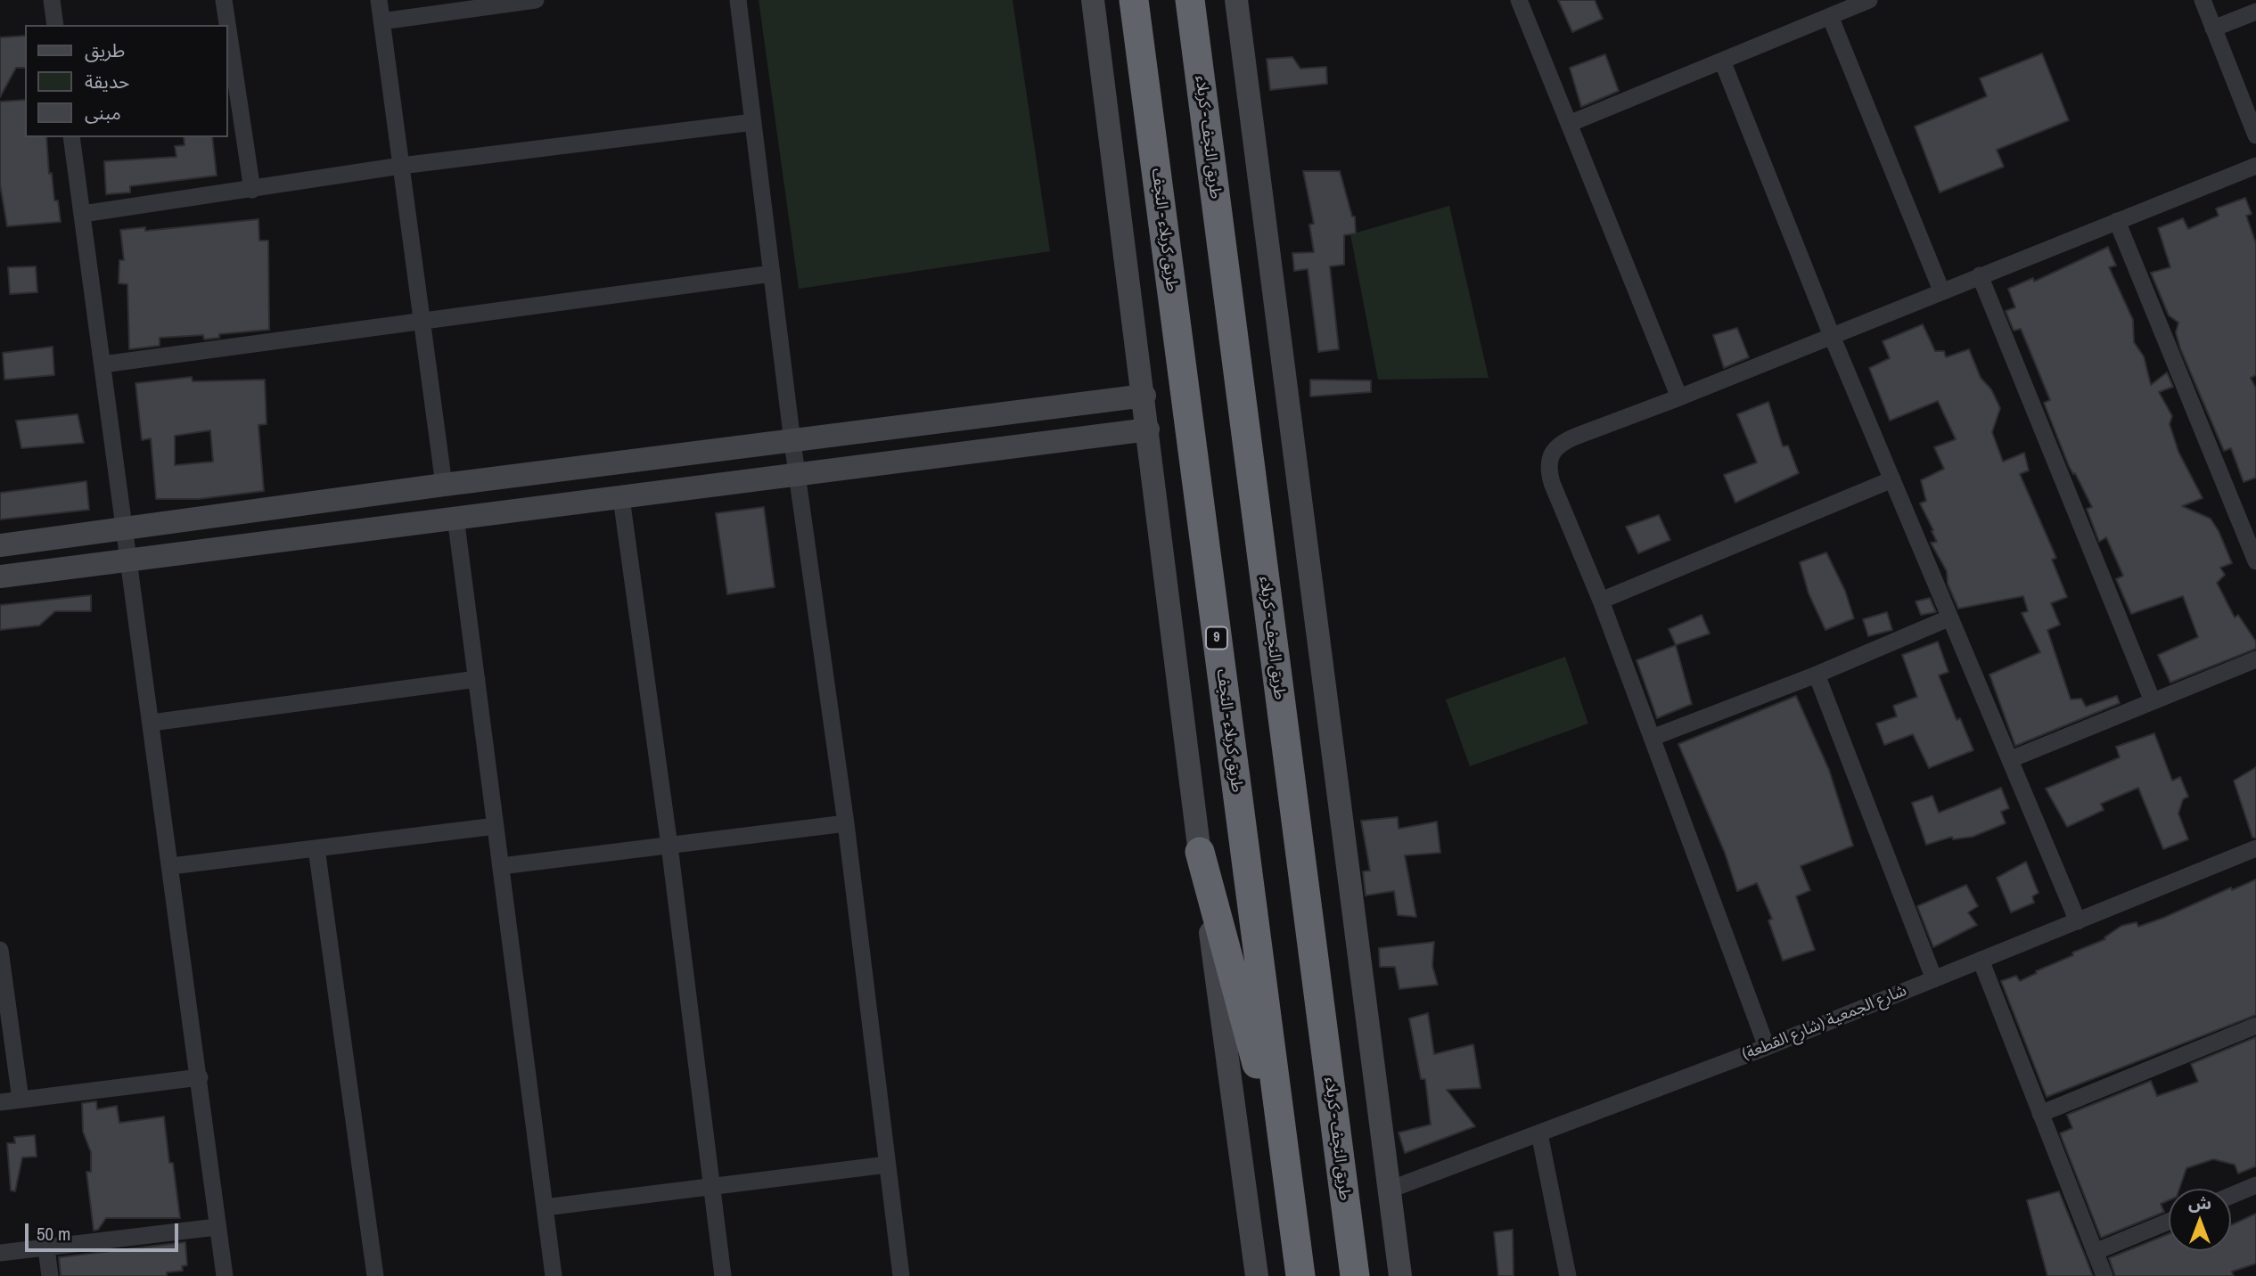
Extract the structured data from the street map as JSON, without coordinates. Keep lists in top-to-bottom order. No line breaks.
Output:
{"streets":{"highway":["طريق النجف - کربلاء","طريق کربلاء - النجف","9"],"street":["شارع الجمعية (شارع القطعة)"]},"legend":["طريق","حديقة","مبنى"],"scale_bar":"50 m","north":"top"}
